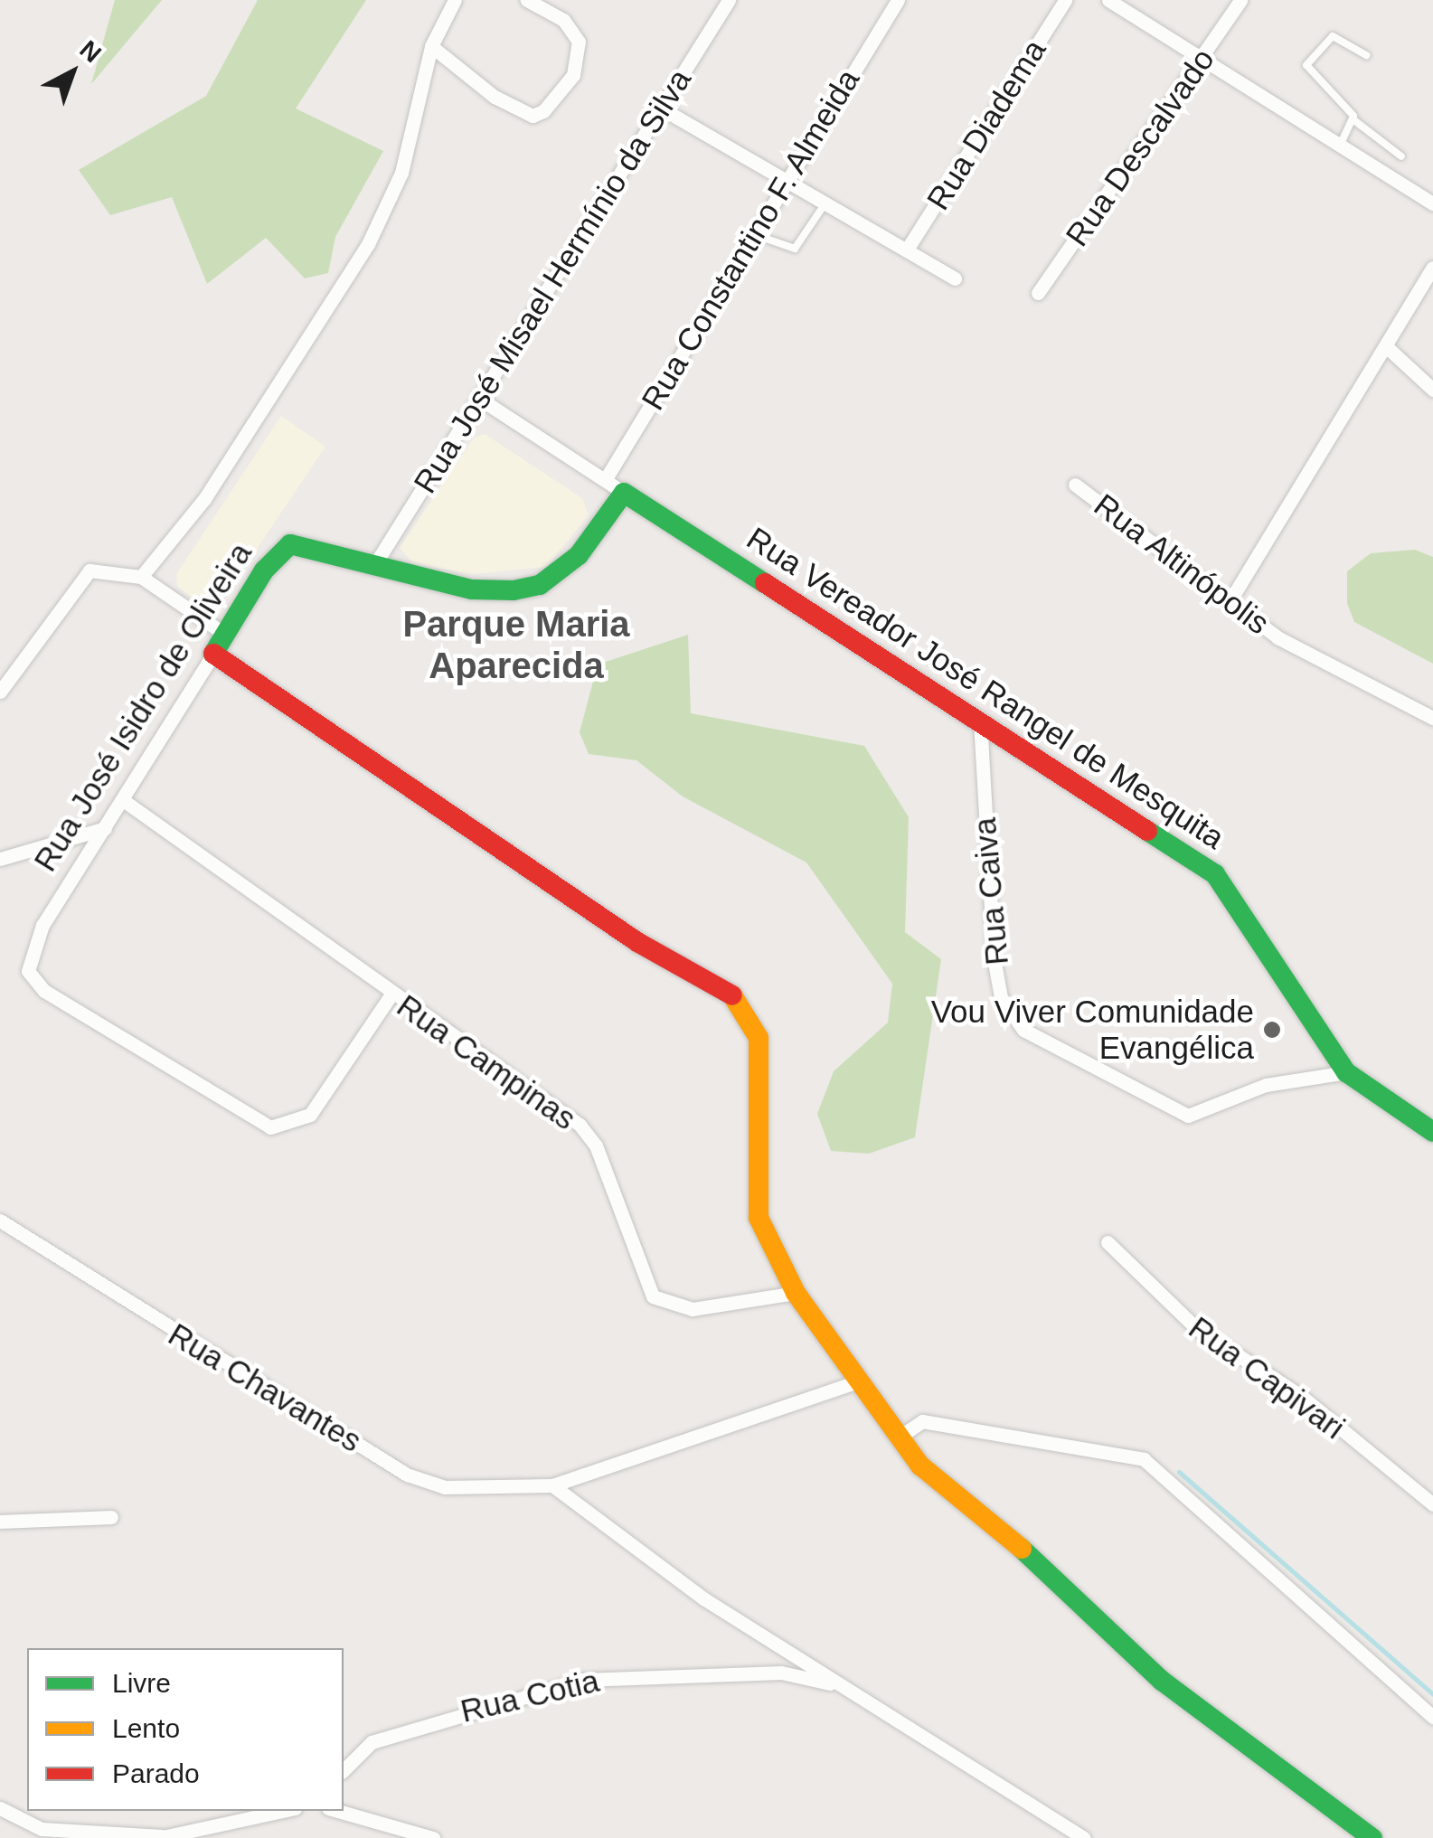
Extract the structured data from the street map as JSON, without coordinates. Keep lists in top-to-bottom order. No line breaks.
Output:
{"streets":{"street":["Rua Diadema","Rua Descalvado","Rua Constantino F. Almeida","Rua José Misael Hermínio da Silva","Rua Altinópolis","Rua Vereador José Rangel de Mesquita","Rua José Isidro de Oliveira","Rua Caiva","Rua Campinas","Rua Capivari","Rua Chavantes","Rua Cotia"]},"crossings":[["Rua Constantino F. Almeida","Rua Vereador José Rangel de Mesquita"],["Rua José Misael Hermínio da Silva","Rua Vereador José Rangel de Mesquita"],["Rua José Misael Hermínio da Silva","Rua José Isidro de Oliveira"],["Rua Vereador José Rangel de Mesquita","Rua José Isidro de Oliveira"],["Rua Vereador José Rangel de Mesquita","Rua Caiva"],["Rua José Isidro de Oliveira","Rua Campinas"]],"districts":["Parque Maria Aparecida"],"places":["Vou Viver Comunidade Evangélica"],"legend":["Livre","Lento","Parado"],"north":"top right"}
